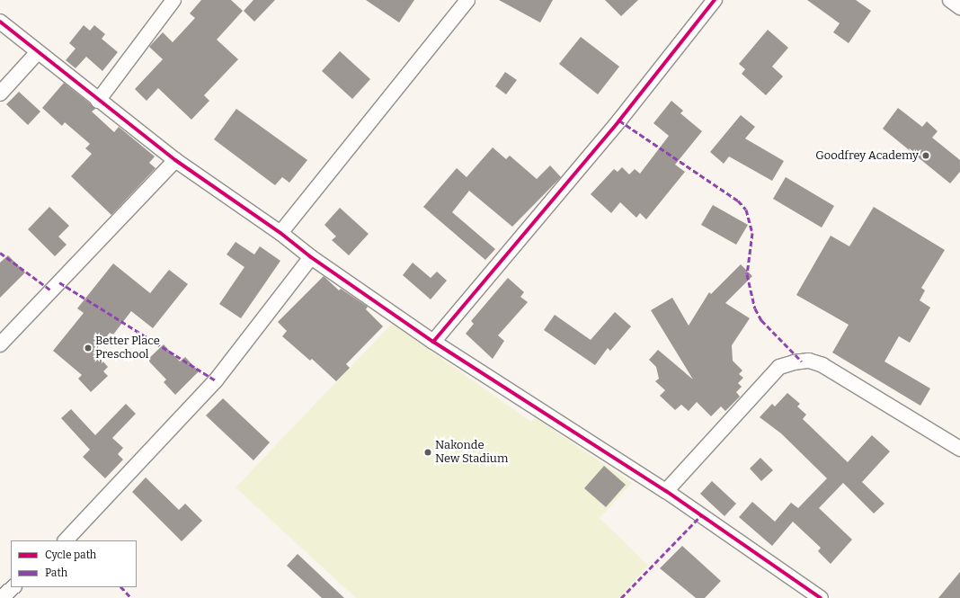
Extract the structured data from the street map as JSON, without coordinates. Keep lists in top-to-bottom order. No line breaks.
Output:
{"places":["Goodfrey Academy","Better Place Preschool","Nakonde New Stadium"],"legend":["Cycle path","Path"]}
